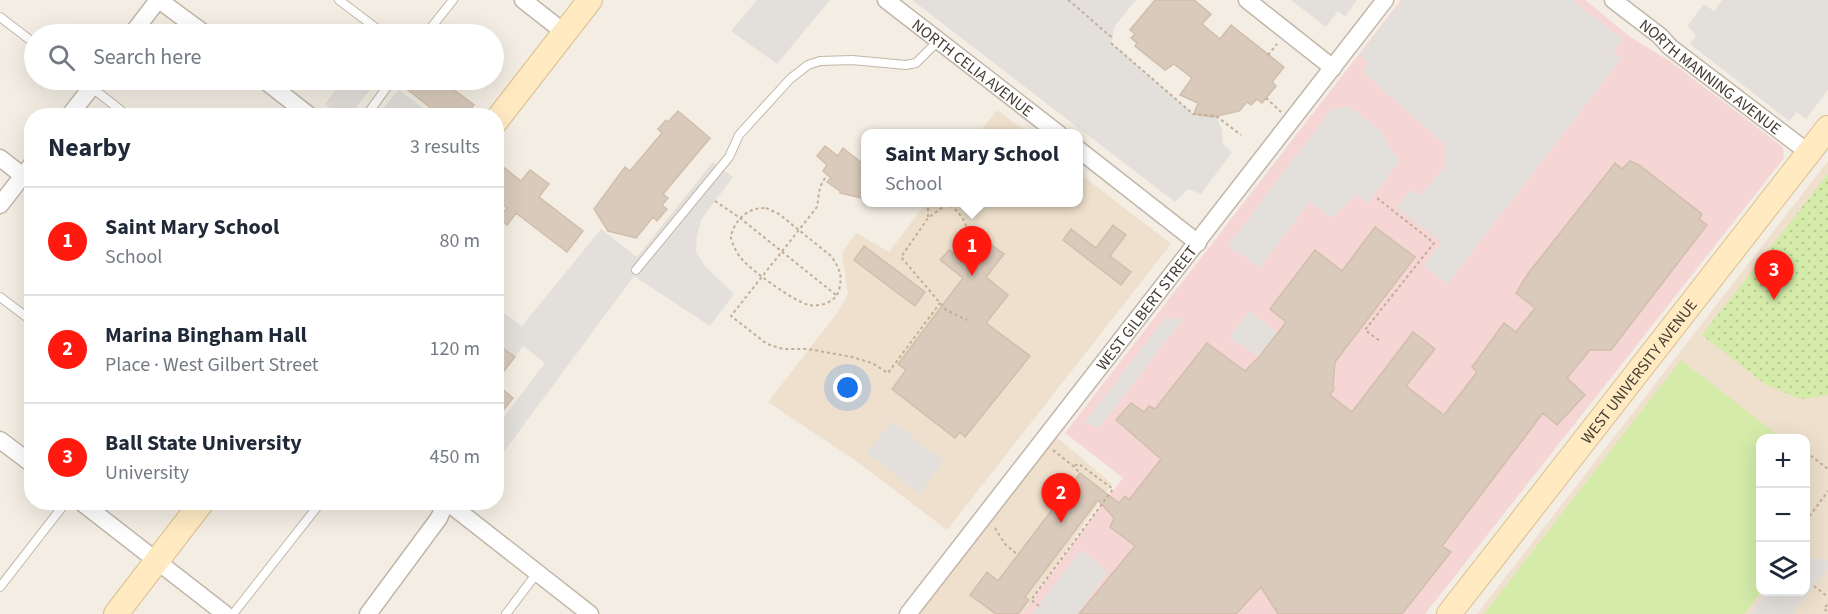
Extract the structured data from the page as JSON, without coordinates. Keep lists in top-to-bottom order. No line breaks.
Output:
{"streets":{"street":["NORTH CELIA AVENUE","NORTH MANNING AVENUE","WEST GILBERT STREET","WEST UNIVERSITY AVENUE"]},"crossings":[["NORTH MANNING AVENUE","WEST UNIVERSITY AVENUE"]],"page":{"search":"Search here","heading":["Nearby","3 results"],"popup":["Saint Mary School","School"],"list":[{"mark":"1","name":"Saint Mary School","note":"School","value":"80 m"},{"mark":"2","name":"Marina Bingham Hall","note":"Place · West Gilbert Street","value":"120 m"},{"mark":"3","name":"Ball State University","note":"University","value":"450 m"}],"pins":["1","3","2"],"map_buttons":["+","−"]}}
